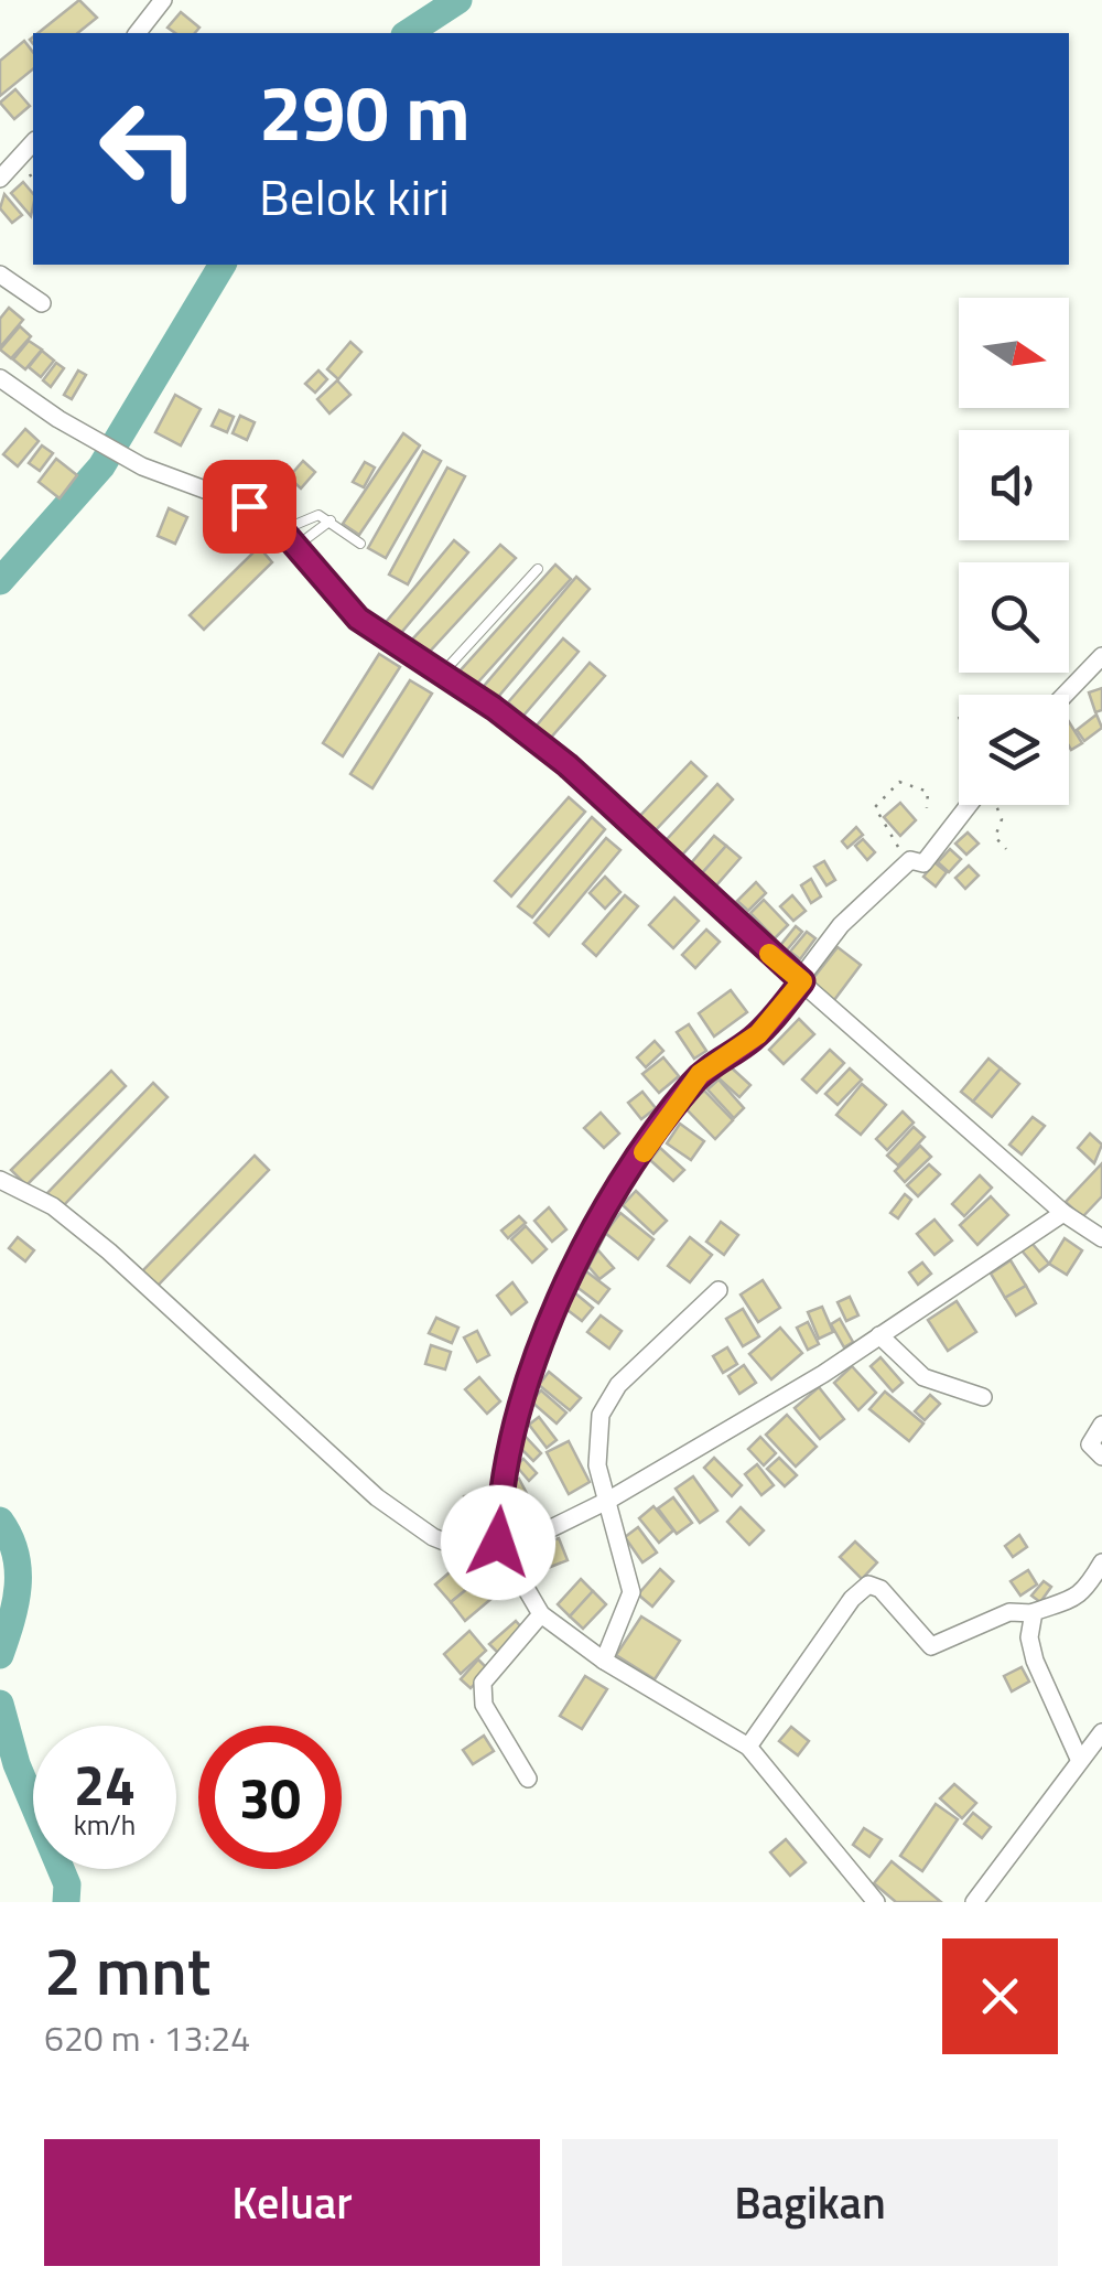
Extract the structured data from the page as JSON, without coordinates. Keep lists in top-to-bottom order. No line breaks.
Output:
{"north":"right","page":{"turn":["290 m","Belok kiri"],"speed":"24 km/h","limit":"30","heading":["2 mnt","620 m · 13:24"],"buttons":["Keluar","Bagikan"]}}
